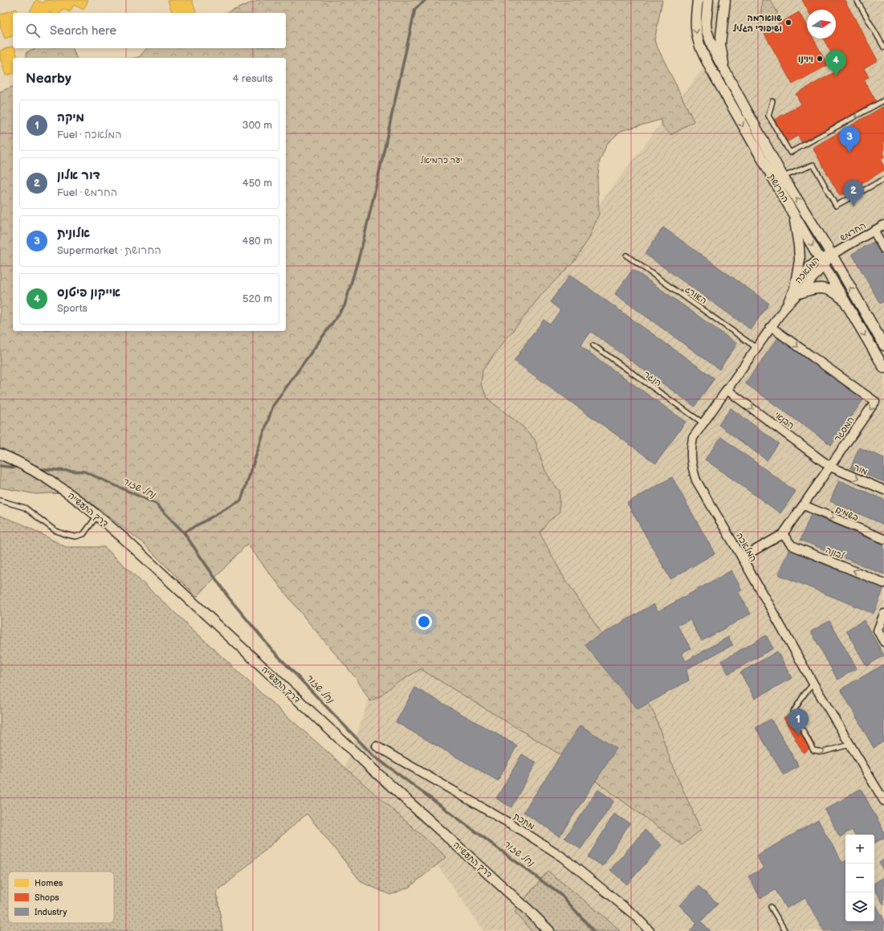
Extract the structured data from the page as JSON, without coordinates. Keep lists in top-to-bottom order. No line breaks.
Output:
{"streets":{"street":["החרושת","החרמש","המלאכה","הבנאי","המסגר","מור","דרך התעשייה","בשמים","לבונה","מתכת"],"lane":["האורג","הנגר"]},"crossings":[["החרושת","החרמש"],["החרושת","המלאכה"],["החרמש","המלאכה"],["המלאכה","האורג"],["המלאכה","הנגר"],["המלאכה","הבנאי"],["המלאכה","המסגר"],["הבנאי","המסגר"],["הבנאי","מור"],["המסגר","מור"],["המסגר","בשמים"],["המסגר","לבונה"]],"one_way":["הבנאי","מור","בשמים","לבונה"],"water":["נחל שזור"],"parks":["יער כרמיאל"],"places":["שווארמה ושיפודי הגליל","ויוינו"],"legend":["Homes","Shops","Industry"],"north":"right","page":{"search":"Search here","pins":["4","3","2","1"],"heading":["Nearby","4 results"],"list":[{"mark":"1","name":"מיקה","note":"Fuel · המלאכה","value":"300 m"},{"mark":"2","name":"דור אלון","note":"Fuel · החרמש","value":"450 m"},{"mark":"3","name":"אלונית","note":"Supermarket · החרושת","value":"480 m"},{"mark":"4","name":"אייקון פיטנס","note":"Sports","value":"520 m"}],"map_buttons":["+","−"]}}
